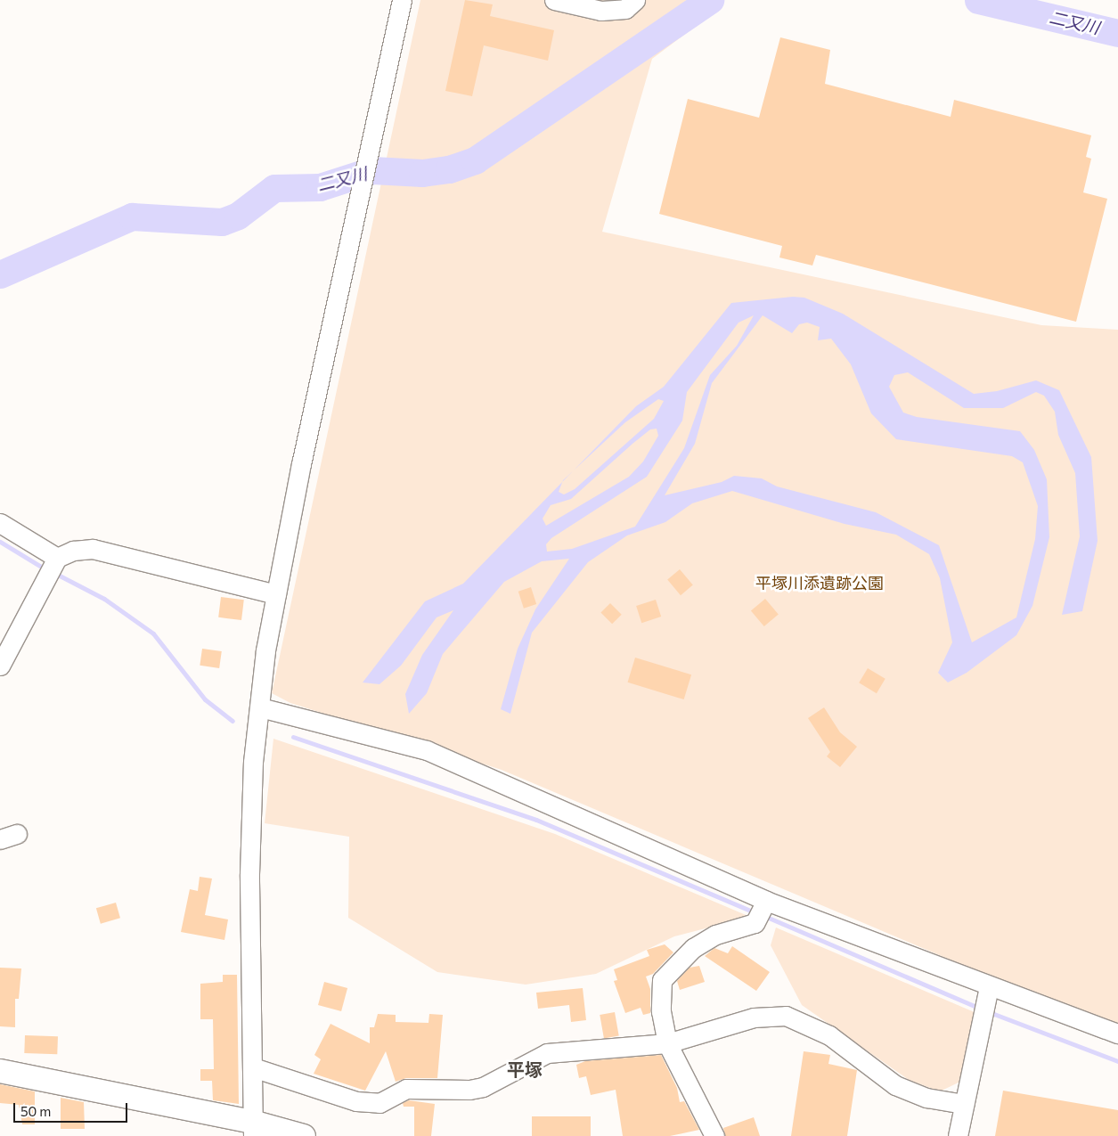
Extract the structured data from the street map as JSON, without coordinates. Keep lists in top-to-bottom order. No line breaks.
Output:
{"districts":["平塚"],"water":["二又川"],"parks":["平塚川添遺跡公園"],"scale_bar":"50 m"}
